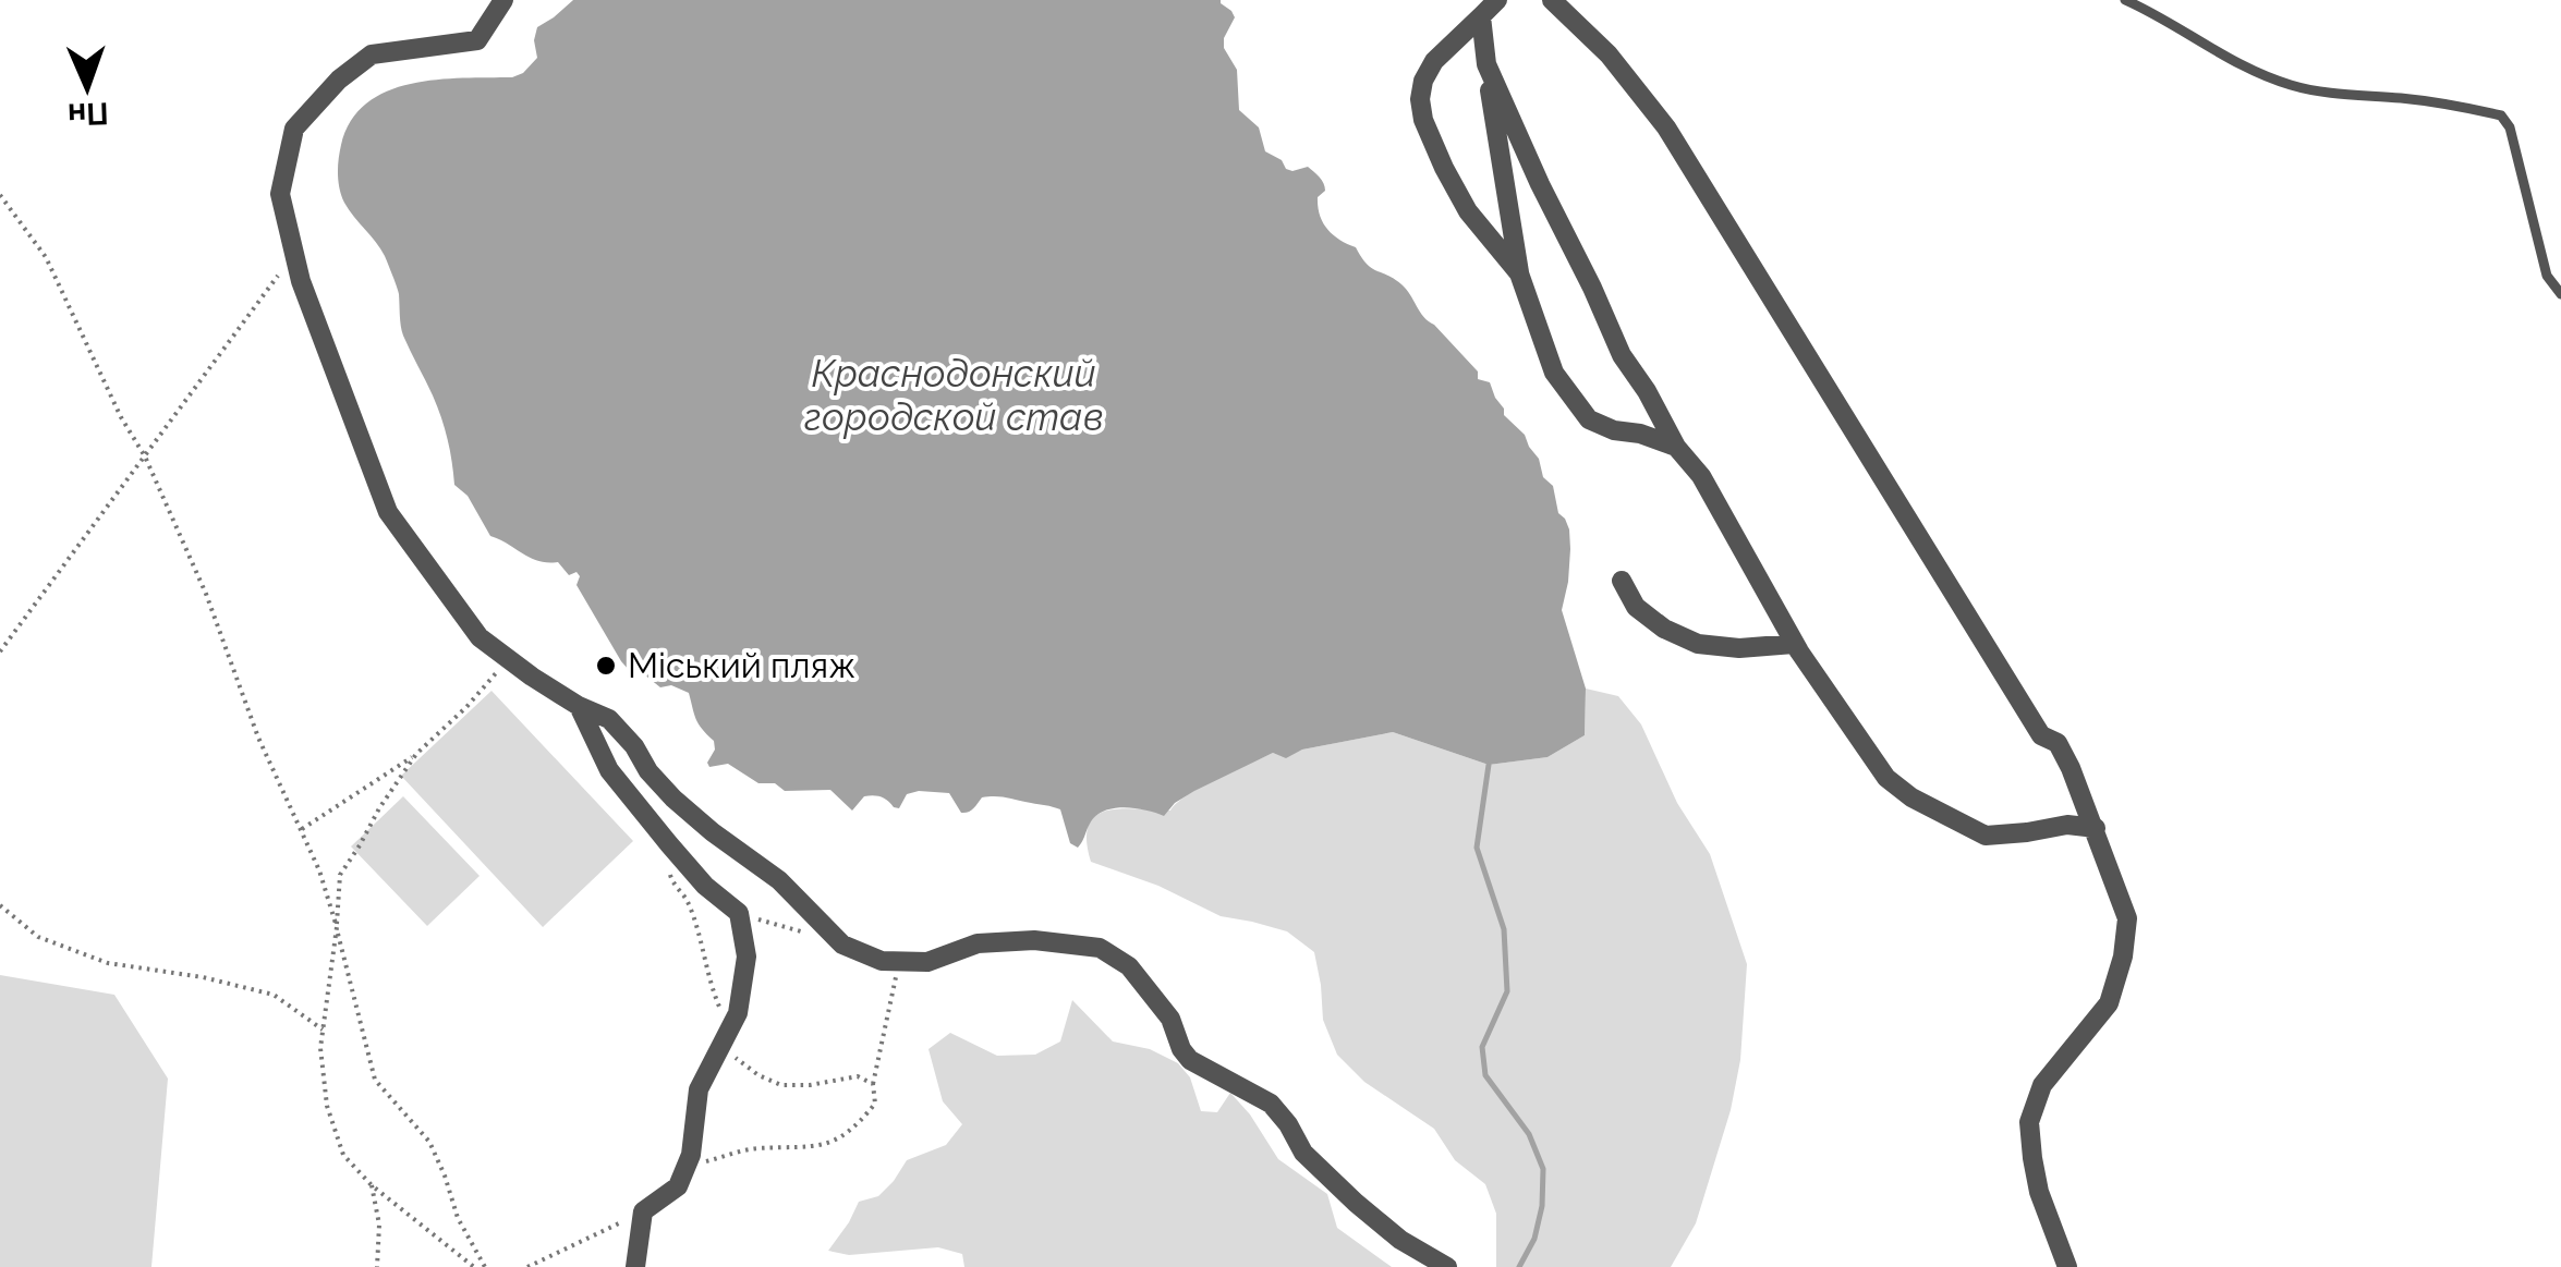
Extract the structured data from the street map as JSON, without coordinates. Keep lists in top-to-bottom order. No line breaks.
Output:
{"water":["Краснодонский городской став"],"places":["Міський пляж"],"north":"bottom"}
